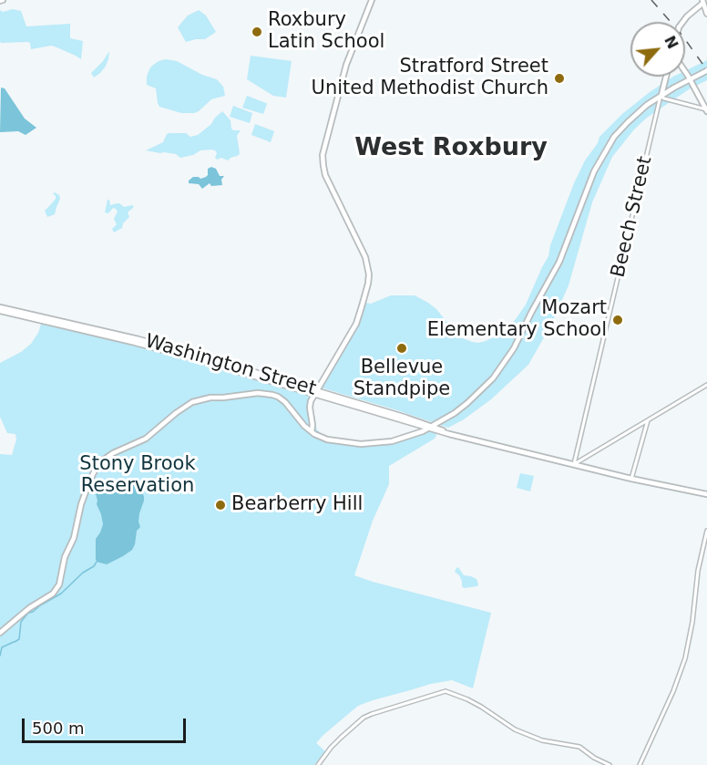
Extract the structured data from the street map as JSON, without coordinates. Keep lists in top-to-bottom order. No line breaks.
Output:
{"streets":{"main road":["Beech Street","Washington Street"]},"crossings":[["Beech Street","Washington Street"]],"districts":["West Roxbury"],"parks":["Stony Brook Reservation"],"places":["Roxbury Latin School","Stratford Street United Methodist Church","Mozart Elementary School","Bellevue Standpipe","Bearberry Hill"],"scale_bar":"500 m","north":"top right"}
